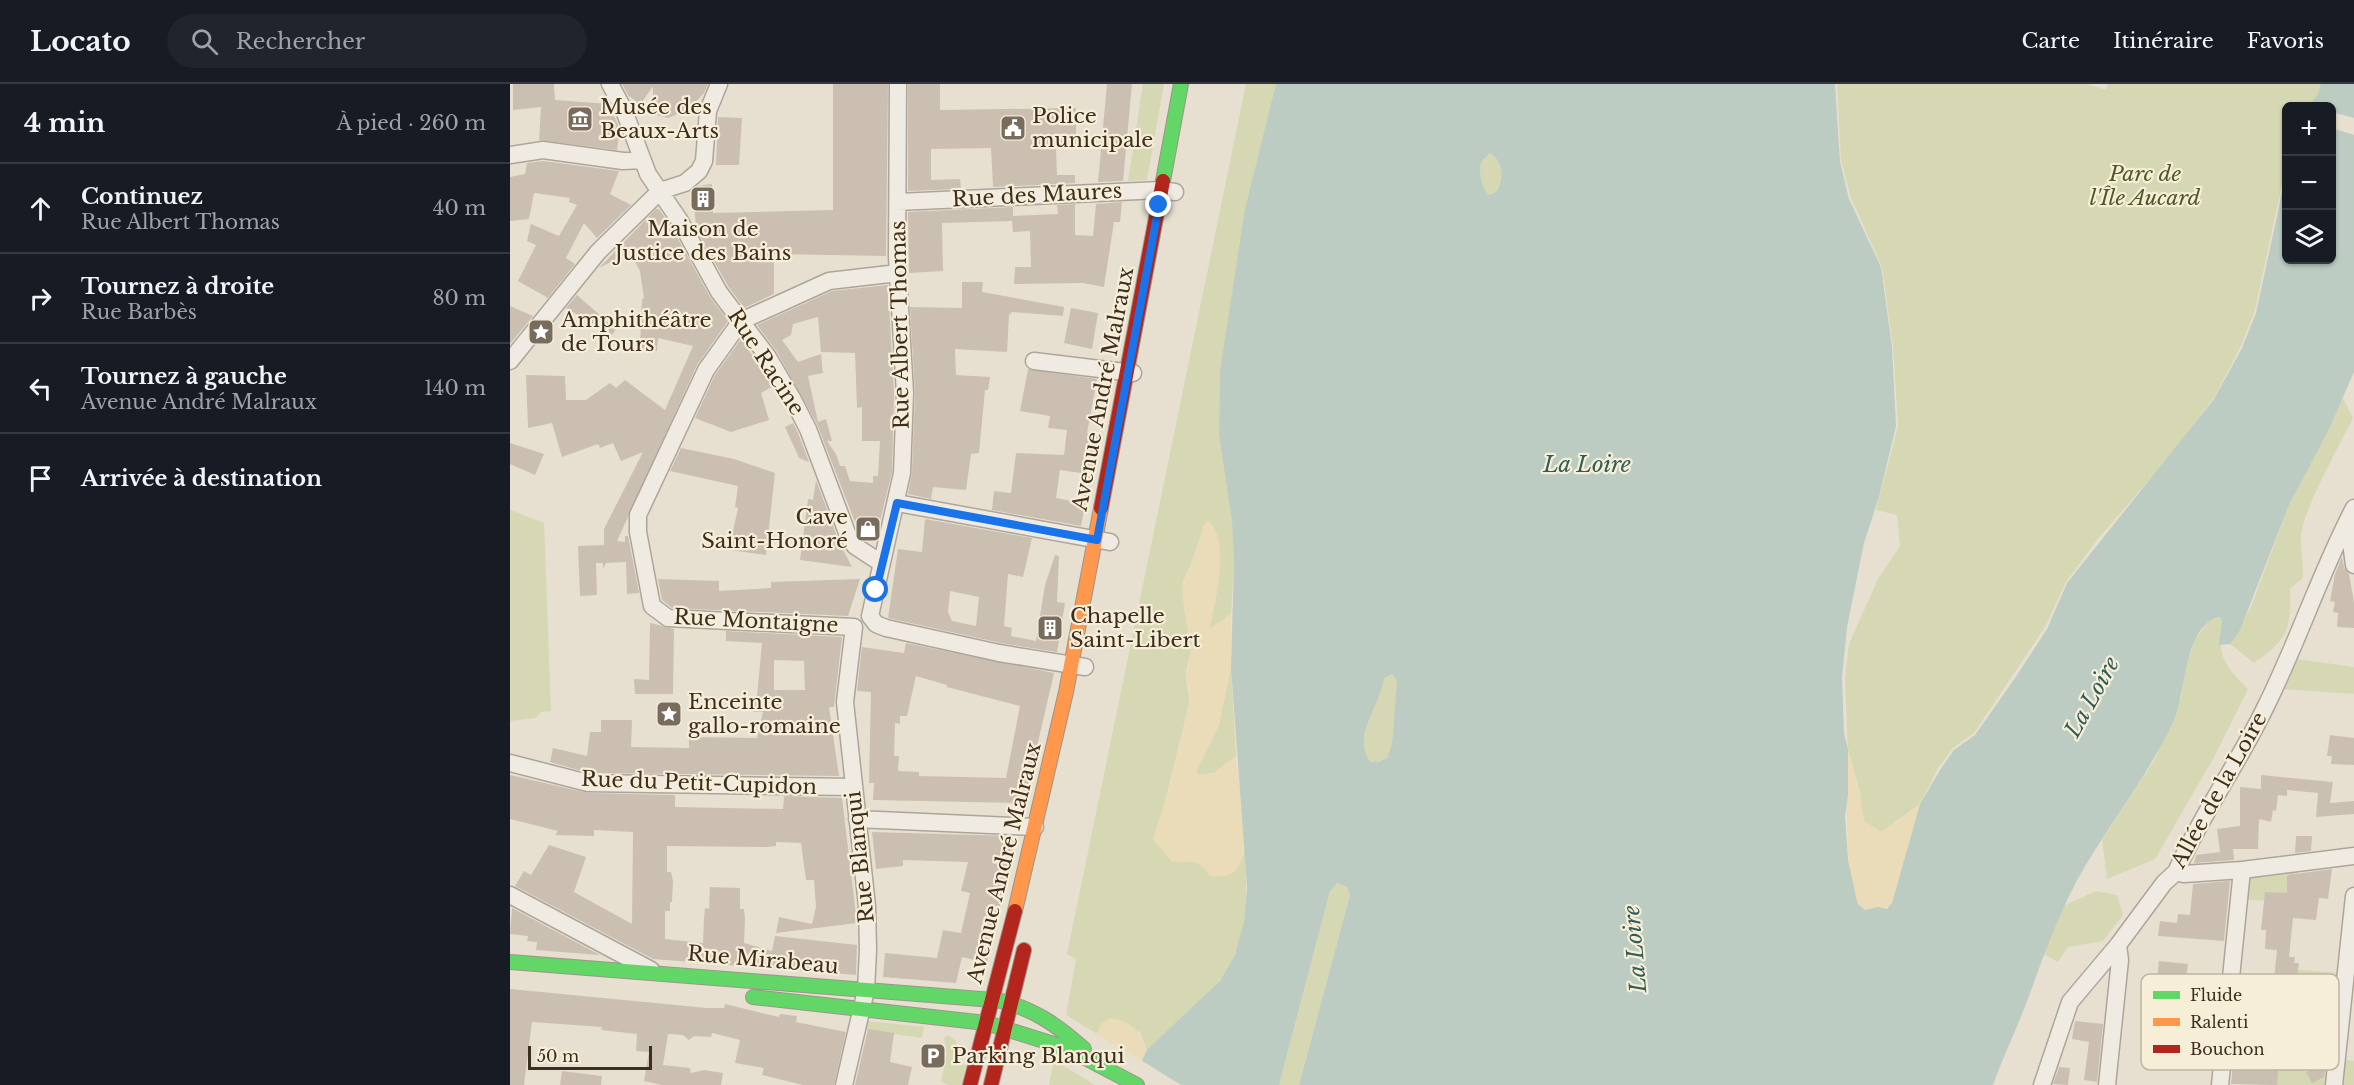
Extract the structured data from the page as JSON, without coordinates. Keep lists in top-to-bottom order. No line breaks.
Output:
{"streets":{"main road":["Avenue André Malraux","Rue Mirabeau"],"street":["Rue des Maures","Rue Albert Thomas","Rue Racine","Rue Montaigne","Rue du Petit-Cupidon","Allée de la Loire","Rue Blanqui"]},"crossings":[["Rue des Maures","Rue Albert Thomas"],["Rue des Maures","Avenue André Malraux"],["Rue Albert Thomas","Rue Racine"],["Rue Racine","Rue Montaigne"],["Avenue André Malraux","Rue Mirabeau"],["Rue Montaigne","Rue Blanqui"],["Rue du Petit-Cupidon","Rue Blanqui"],["Rue Blanqui","Rue Mirabeau"]],"water":["La Loire"],"parks":["Parc de l'Île Aucard"],"places":{"museum":["Musée des Beaux-Arts"],"public building":["Police municipale"],"building":["Maison de Justice des Bains","Chapelle Saint-Libert"],"place":["Amphithéâtre de Tours","Enceinte gallo-romaine"],"shop":["Cave Saint-Honoré"],"parking":["Parking Blanqui"]},"legend":["Fluide","Ralenti","Bouchon"],"scale_bar":"50 m","page":{"header":"Locato","search":"Rechercher","nav":["Carte","Itinéraire","Favoris"],"heading":["4 min","À pied · 260 m"],"map_buttons":["+","−"],"list":[["Continuez","Rue Albert Thomas","40 m"],["Tournez à droite","Rue Barbès","80 m"],["Tournez à gauche","Avenue André Malraux","140 m"],"Arrivée à destination"],"scale":"50 m"}}
